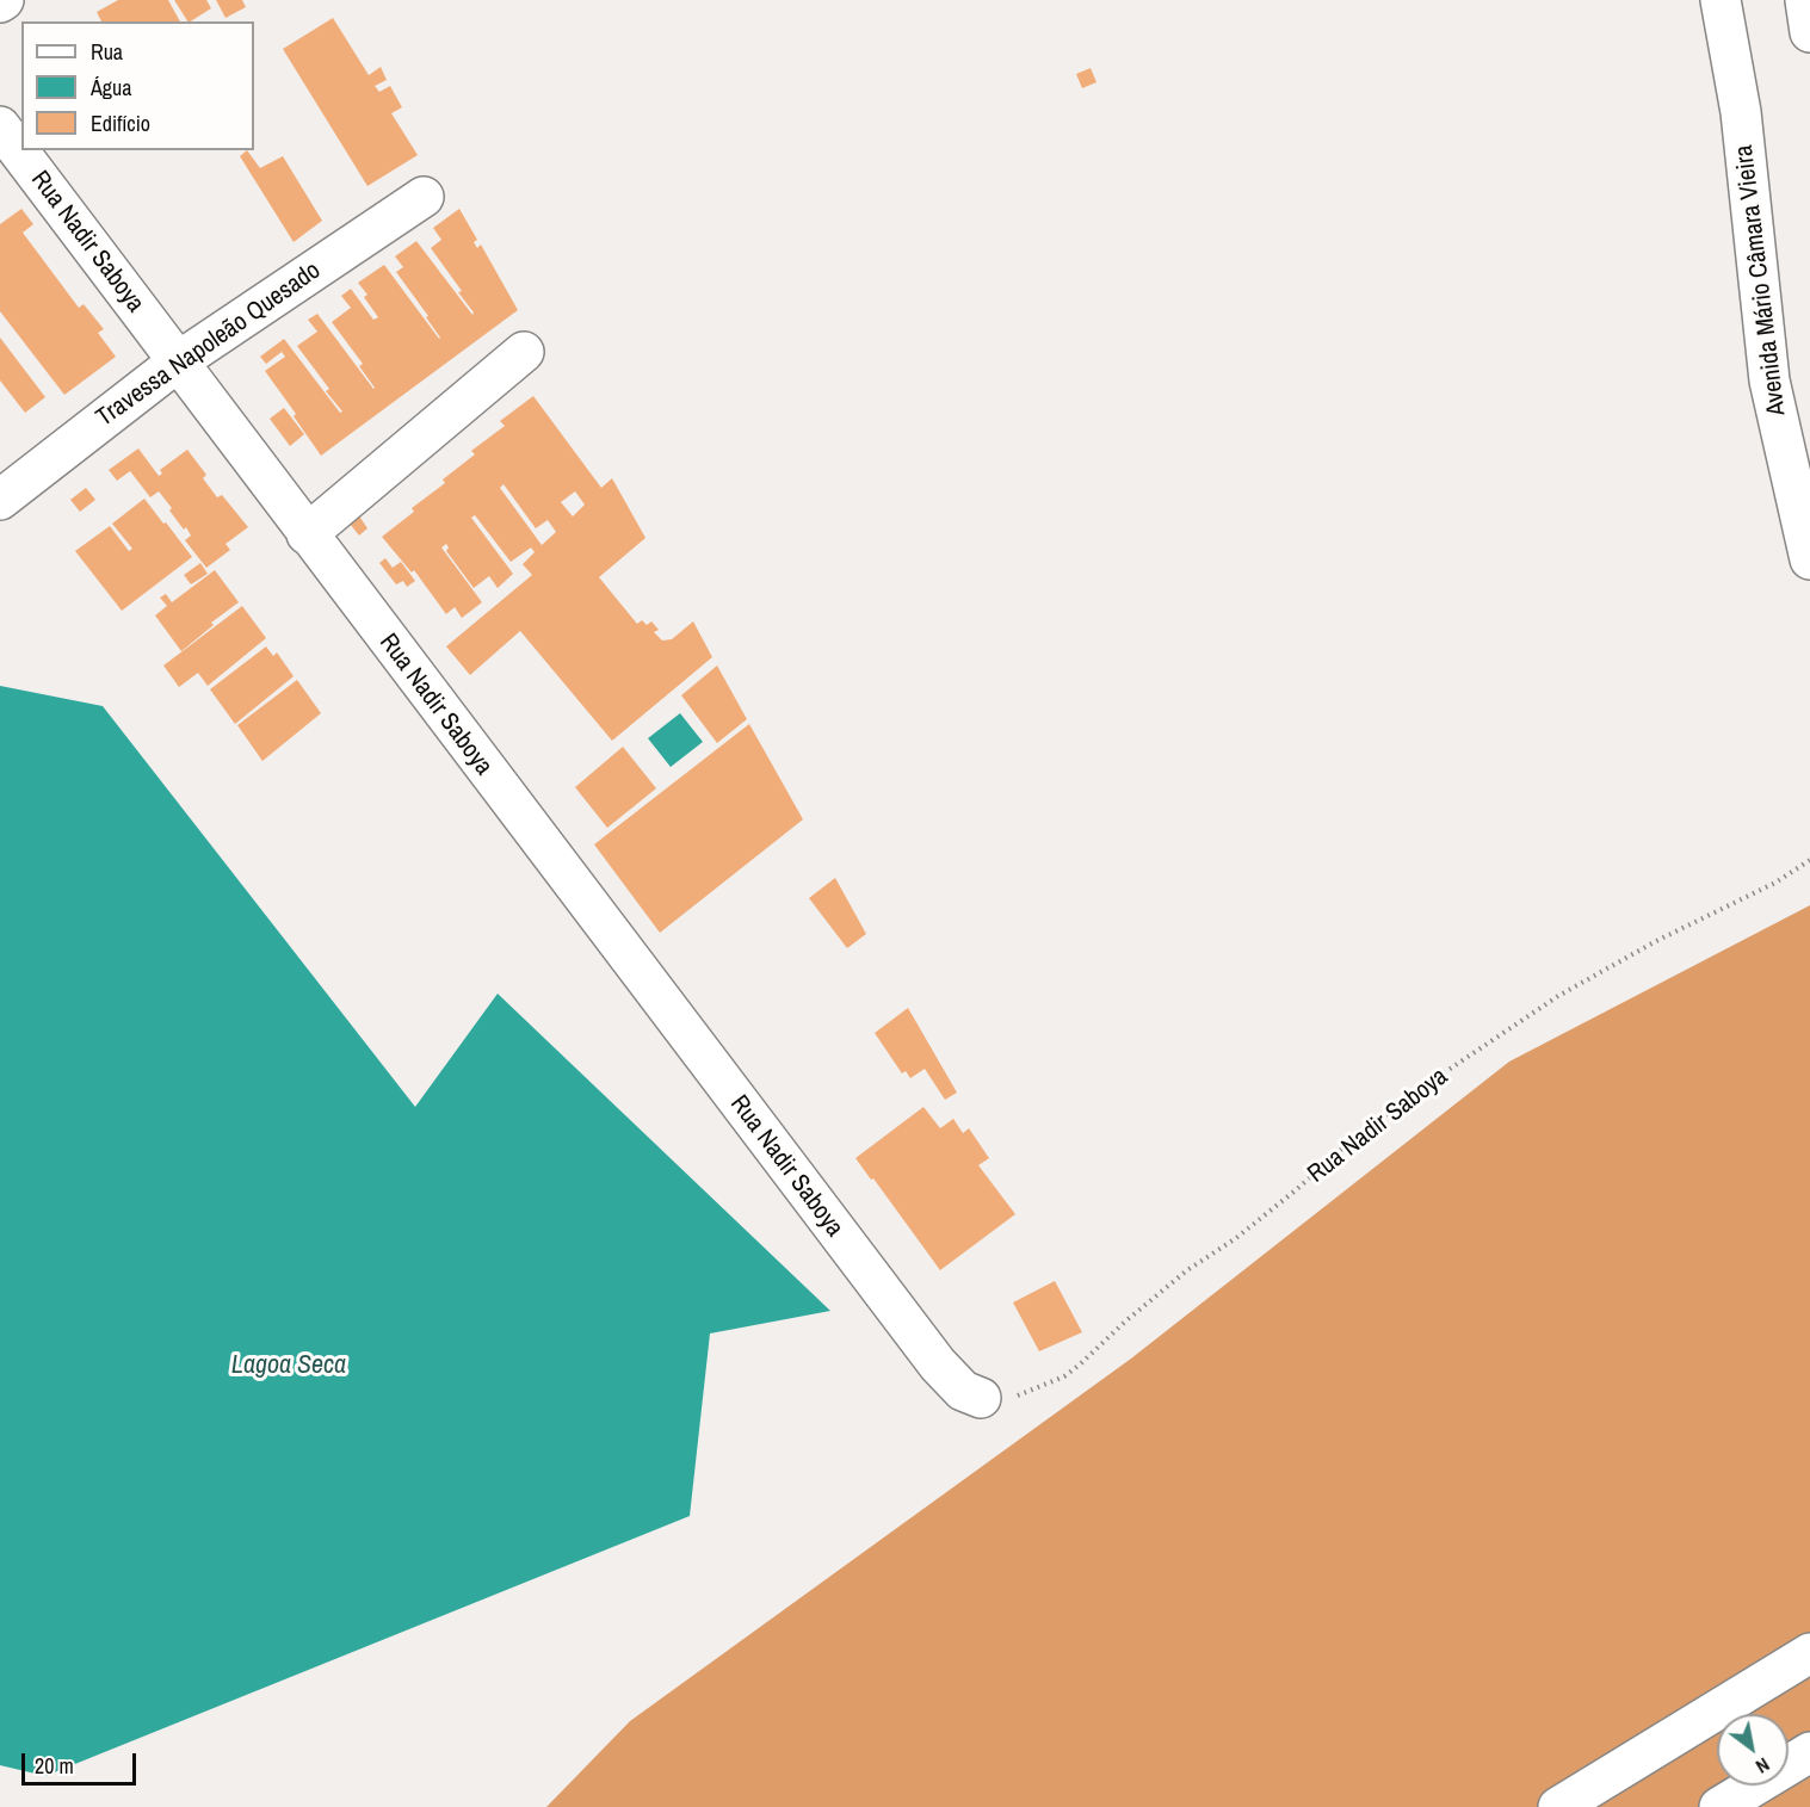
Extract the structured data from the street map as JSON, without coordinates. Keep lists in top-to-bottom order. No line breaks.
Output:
{"streets":{"street":["Rua Nadir Saboya","Avenida Mário Câmara Vieira","Travessa Napoleão Quesado"]},"crossings":[["Rua Nadir Saboya","Travessa Napoleão Quesado"]],"water":["Lagoa Seca"],"legend":["Rua","Água","Edifício"],"scale_bar":"20 m","north":"bottom right"}
